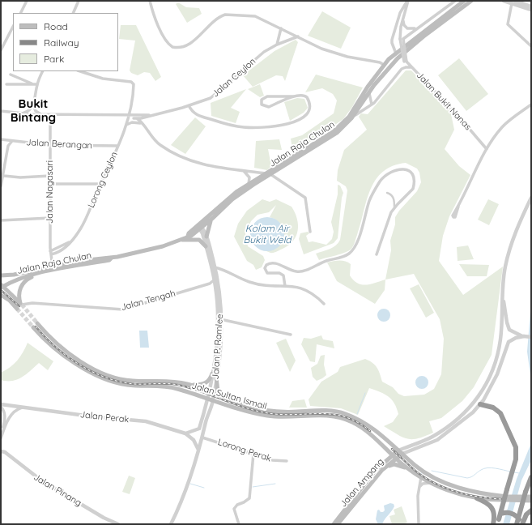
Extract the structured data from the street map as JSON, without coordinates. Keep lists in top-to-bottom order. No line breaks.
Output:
{"streets":{"main road":["Jalan Raja Chulan","Jalan Sultan Ismail","Jalan Ampang"],"street":["Jalan Ceylon","Jalan Bukit Nanas","Jalan Berangan","Lorong Ceylon","Jalan Nagasari","Jalan Tengah","Jalan P. Ramlee","Jalan Perak","Lorong Perak","Jalan Pinang"]},"crossings":[["Jalan Ceylon","Lorong Ceylon"],["Jalan Ceylon","Jalan Nagasari"],["Jalan Berangan","Lorong Ceylon"],["Jalan Berangan","Jalan Nagasari"],["Jalan Raja Chulan","Jalan Nagasari"],["Jalan Raja Chulan","Jalan P. Ramlee"],["Lorong Ceylon","Jalan Nagasari"],["Jalan Tengah","Jalan P. Ramlee"],["Jalan P. Ramlee","Jalan Sultan Ismail"],["Jalan P. Ramlee","Jalan Perak"],["Jalan P. Ramlee","Lorong Perak"],["Jalan Sultan Ismail","Jalan Ampang"]],"districts":["Bukit Bintang"],"water":["Kolam Air Bukit Weld"],"legend":["Road","Railway","Park"]}
